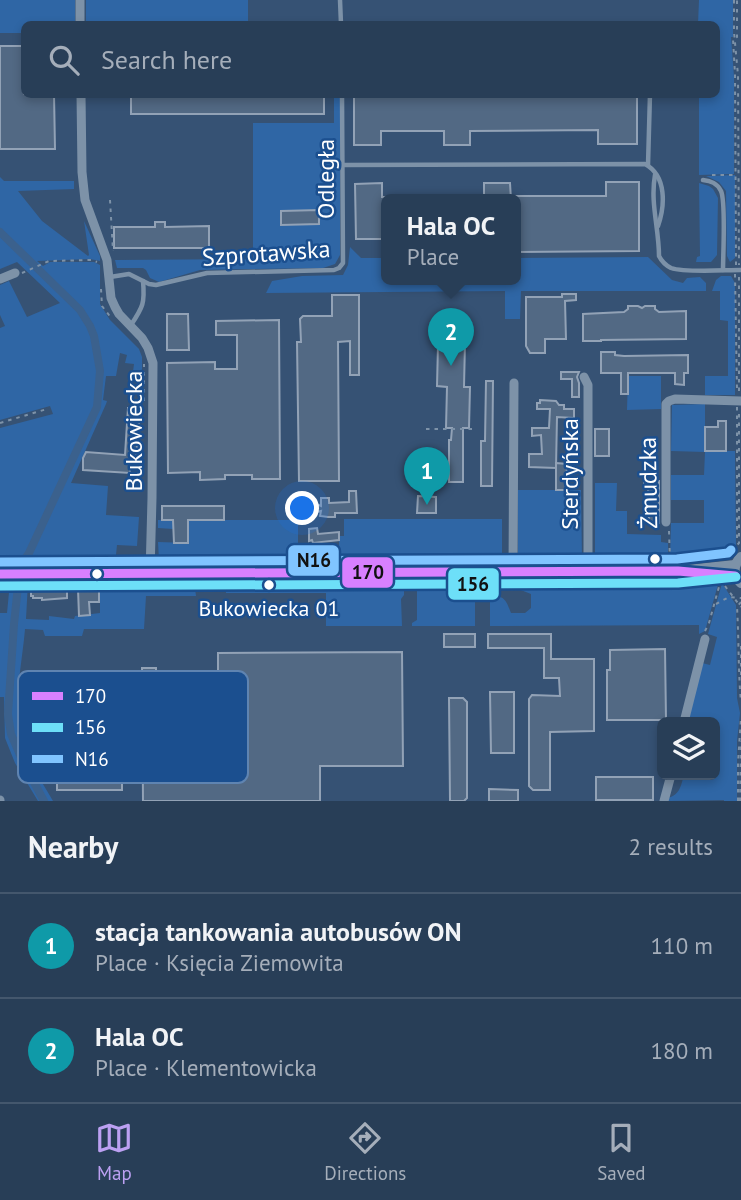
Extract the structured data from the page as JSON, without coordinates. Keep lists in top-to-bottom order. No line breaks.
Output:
{"streets":{"street":["Bukowiecka","Sterdyńska","Żmudzka"],"lane":["Odległa","Szprotawska"]},"crossings":[["Odległa","Szprotawska"],["Szprotawska","Bukowiecka"]],"places":["Bukowiecka 01"],"lines":["transit line N16","transit line 170","transit line 156"],"legend":["170","156","N16"],"page":{"search":"Search here","popup":["Hala OC","Place"],"pins":["2","1"],"heading":["Nearby","2 results"],"list":[{"mark":"1","name":"stacja tankowania autobusów ON","note":"Place · Księcia Ziemowita","value":"110 m"},{"mark":"2","name":"Hala OC","note":"Place · Klementowicka","value":"180 m"}],"nav":["Map","Directions","Saved"]}}
